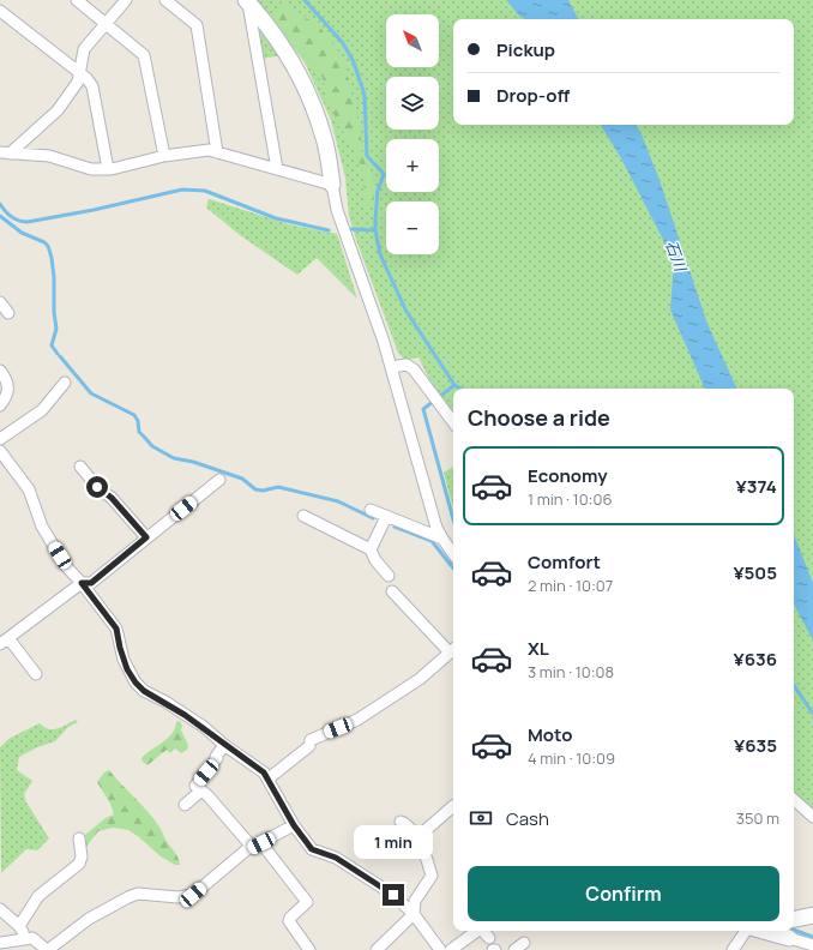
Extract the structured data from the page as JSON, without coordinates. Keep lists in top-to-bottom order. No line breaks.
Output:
{"water":["石川"],"north":"top left","page":{"map_buttons":["+","−"],"banner":["Pickup","Drop-off"],"heading":"Choose a ride","list":[{"name":"Economy","note":"1 min · 10:06","value":"¥374"},{"name":"Comfort","note":"2 min · 10:07","value":"¥505"},{"name":"XL","note":"3 min · 10:08","value":"¥636"},{"name":"Moto","note":"4 min · 10:09","value":"¥635"}],"pay":["Cash","350 m"],"bubble":"1 min","buttons":"Confirm"}}
